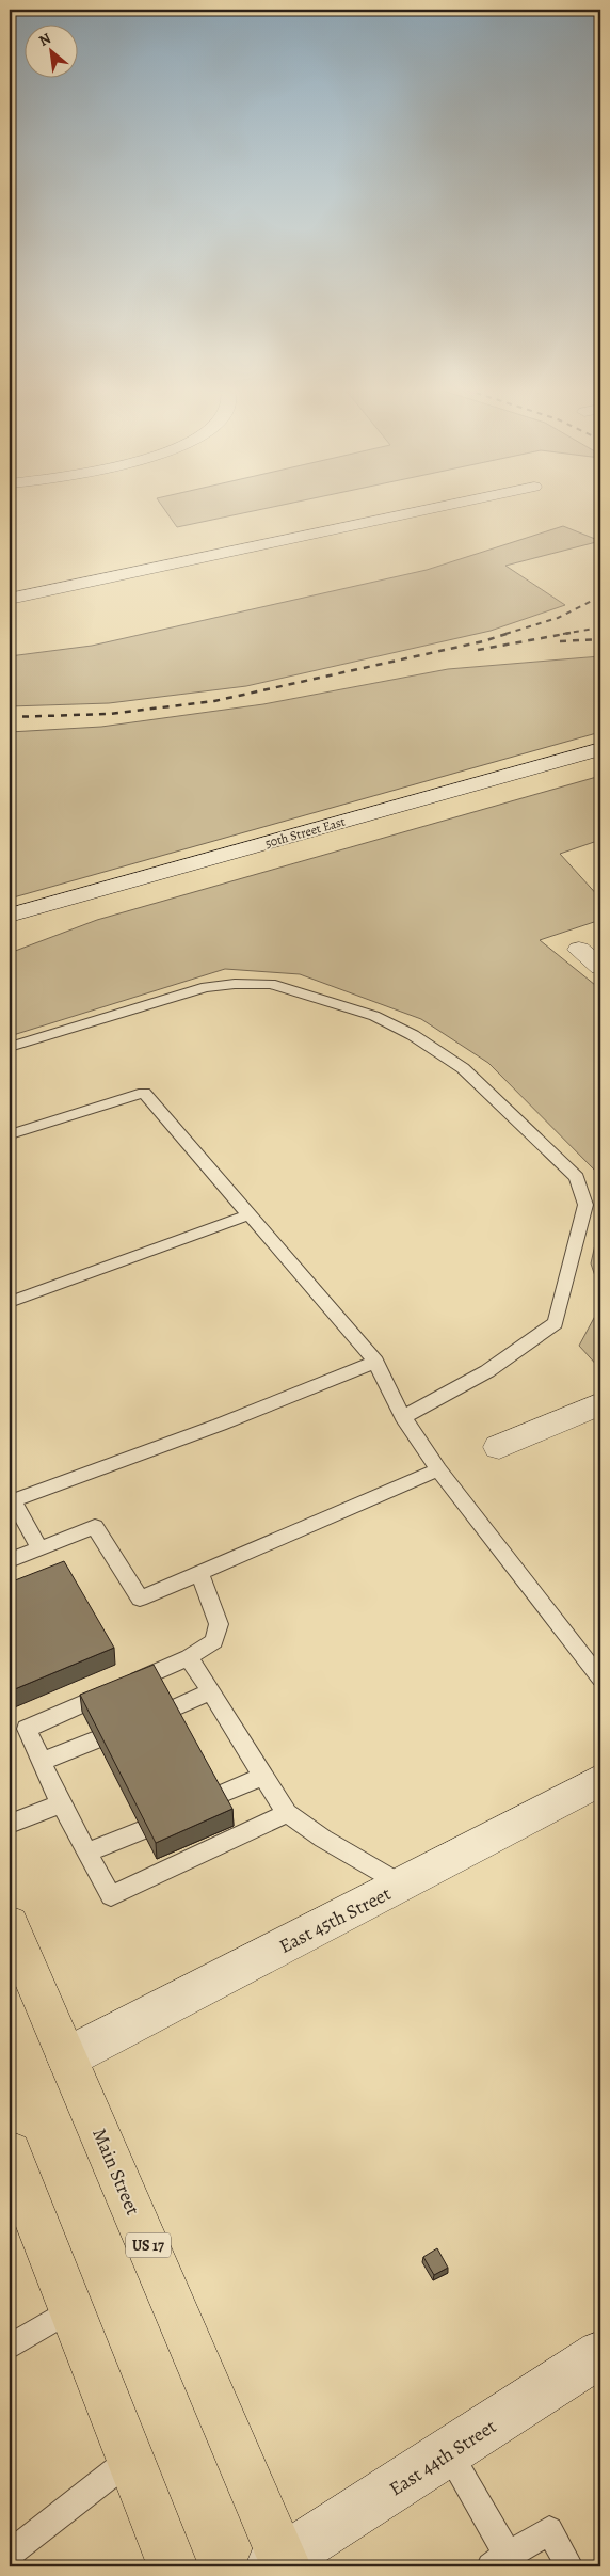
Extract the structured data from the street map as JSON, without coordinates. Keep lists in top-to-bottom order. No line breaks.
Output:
{"streets":{"main road":["Main Street","US 17"],"street":["50th Street East","East 45th Street","East 44th Street"]},"crossings":[["East 45th Street","Main Street"],["Main Street","East 44th Street"]],"north":"top left"}
